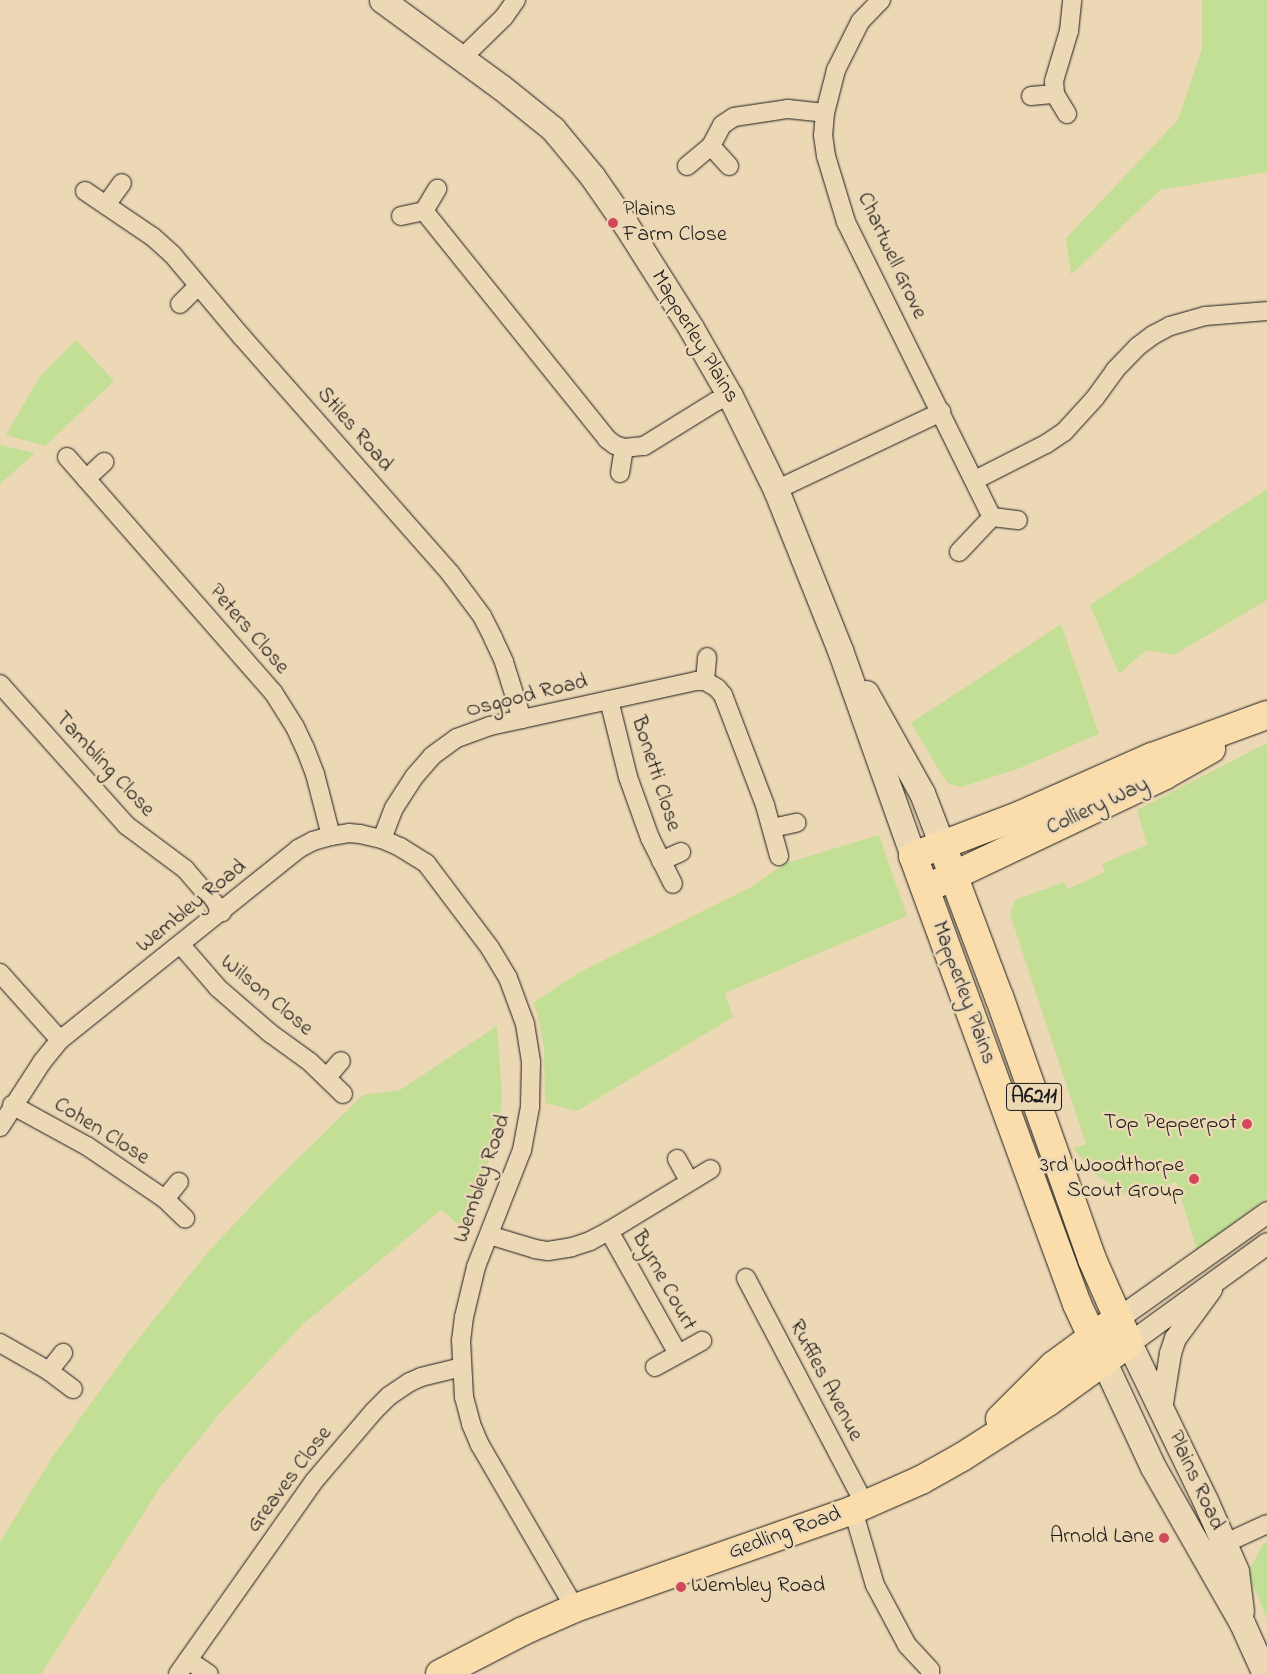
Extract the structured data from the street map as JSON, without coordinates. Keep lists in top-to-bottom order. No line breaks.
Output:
{"streets":{"main road":["Mapperley Plains","Colliery Way","A6211","Plains Road","Gedling Road"],"street":["Chartwell Grove","Stiles Road","Peters Close","Osgood Road","Tambling Close","Bonetti Close","Wembley Road","Wilson Close","Cohen Close","Byrne Court","Ruffles Avenue","Greaves Close"]},"crossings":[["Mapperley Plains","Colliery Way"],["Mapperley Plains","Plains Road"],["Mapperley Plains","Gedling Road"],["Stiles Road","Osgood Road"],["Peters Close","Wembley Road"],["Osgood Road","Bonetti Close"],["Osgood Road","Wembley Road"],["Tambling Close","Wembley Road"],["Wembley Road","Wilson Close"],["Wembley Road","Cohen Close"],["Wembley Road","Byrne Court"],["Wembley Road","Greaves Close"],["Wembley Road","Gedling Road"],["Ruffles Avenue","Gedling Road"],["Plains Road","Gedling Road"]],"places":["Plains Farm Close","Top Pepperpot","3rd Woodthorpe Scout Group","Arnold Lane","Wembley Road"]}
